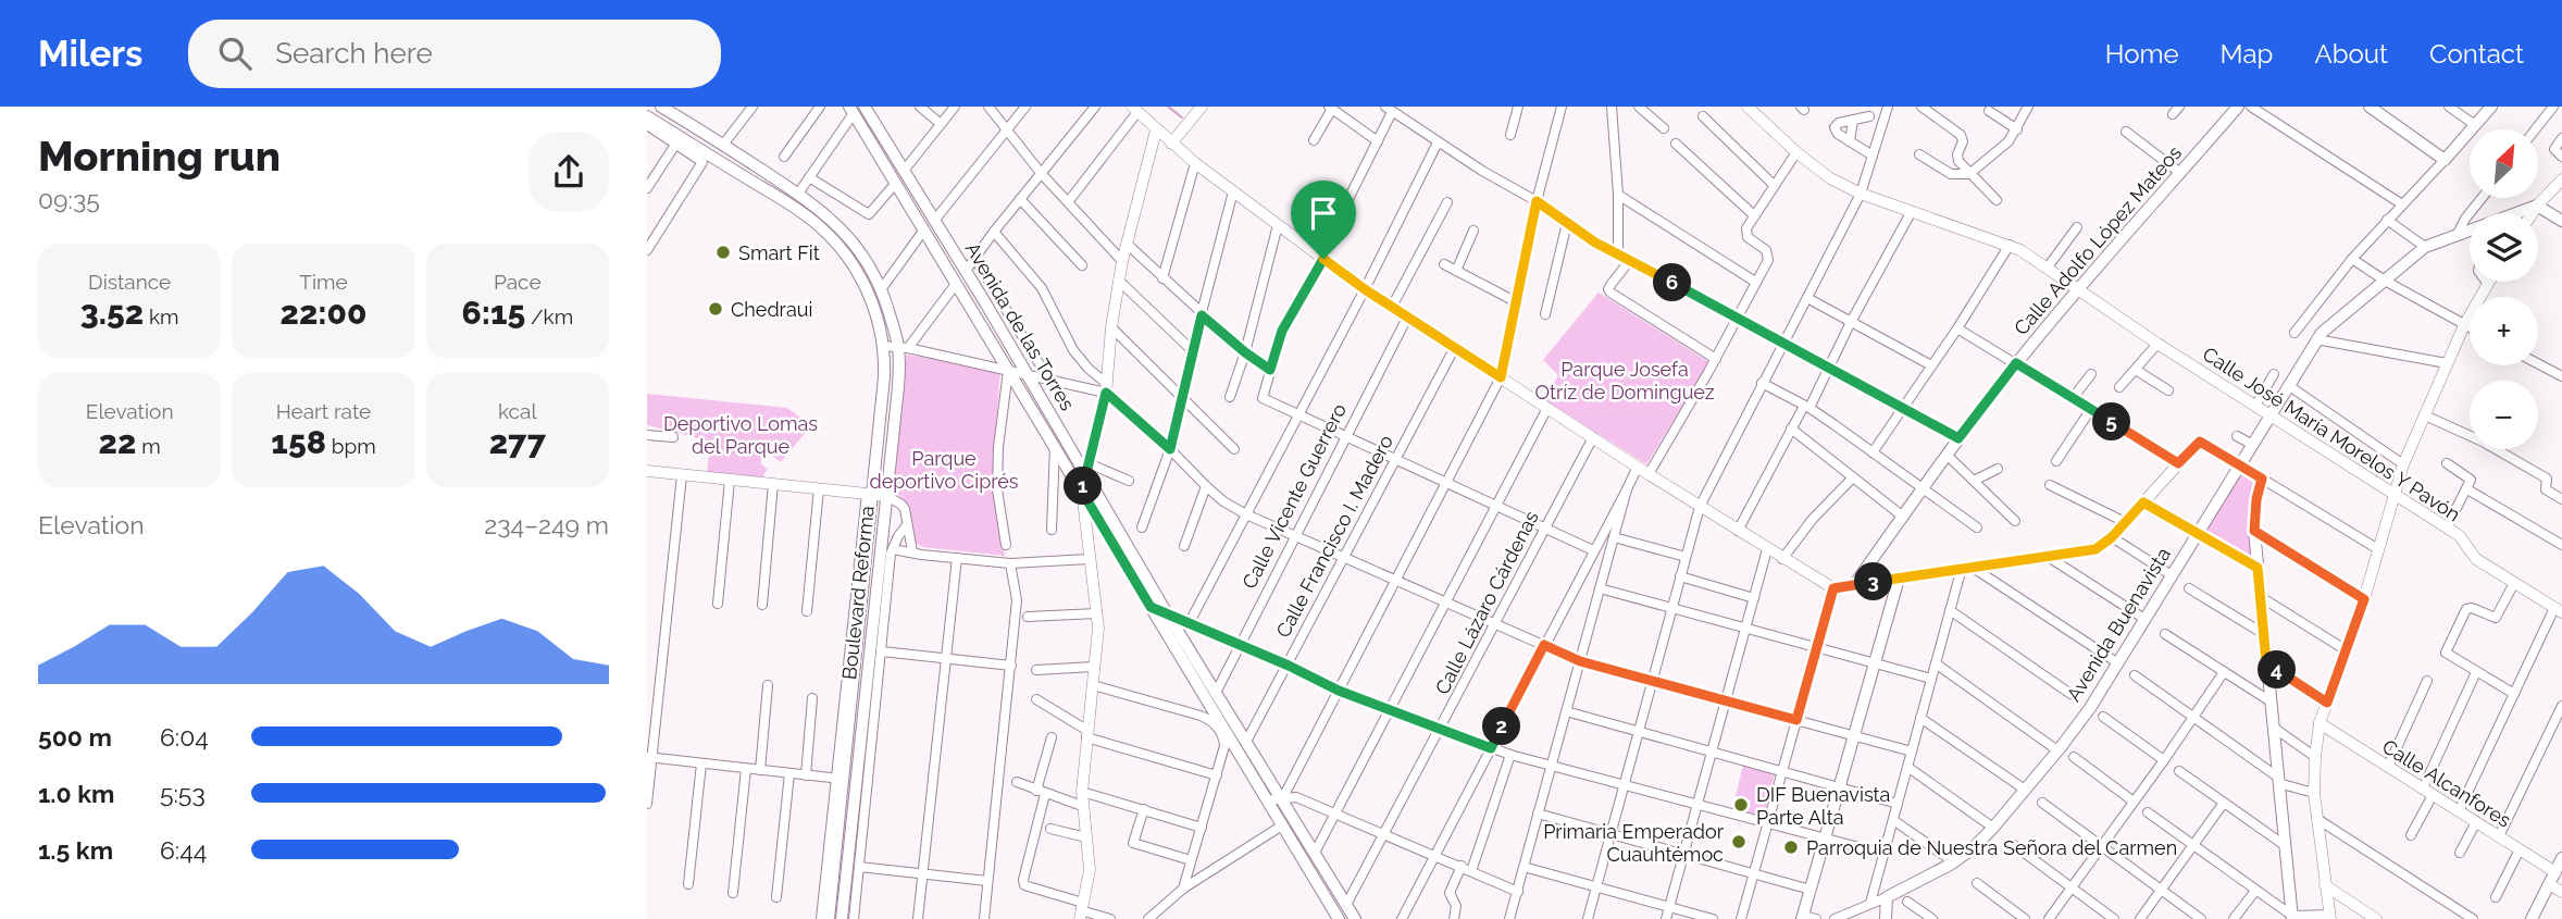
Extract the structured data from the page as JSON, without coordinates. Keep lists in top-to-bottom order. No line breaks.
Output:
{"streets":{"main road":["Calle Adolfo López Mateos","Avenida de las Torres","Boulevard Reforma","Avenida Buenavista"],"street":["Calle José María Morelos Y Pavón","Calle Vicente Guerrero","Calle Francisco I. Madero","Calle Lázaro Cárdenas","Calle Alcanfores"]},"crossings":[["Calle Adolfo López Mateos","Calle José María Morelos Y Pavón"],["Avenida de las Torres","Calle Vicente Guerrero"],["Avenida de las Torres","Calle Francisco I. Madero"],["Avenida de las Torres","Calle Lázaro Cárdenas"],["Calle José María Morelos Y Pavón","Avenida Buenavista"]],"parks":["Parque Josefa Otríz de Dominguez","Deportivo Lomas del Parque","Parque deportivo Ciprés"],"places":["Smart Fit","Chedraui","DIF Buenavista Parte Alta","Primaria Emperador Cuauhtémoc","Parroquia de Nuestra Señora del Carmen"],"north":"top right","page":{"header":"Milers","search":"Search here","nav":["Home","Map","About","Contact"],"heading":["Morning run","09:35"],"map_buttons":["+","−"],"stats":[["Distance","3.52 km"],["Time","22:00"],["Pace","6:15 /km"],["Elevation","22 m"],["Heart rate","158 bpm"],["kcal","277"]],"pins":["6","5","1","3","4","2"],"chart":["Elevation","234–249 m"],"list":[{"name":"500 m","note":"6:04"},{"name":"1.0 km","note":"5:53"},{"name":"1.5 km","note":"6:44"}]}}
